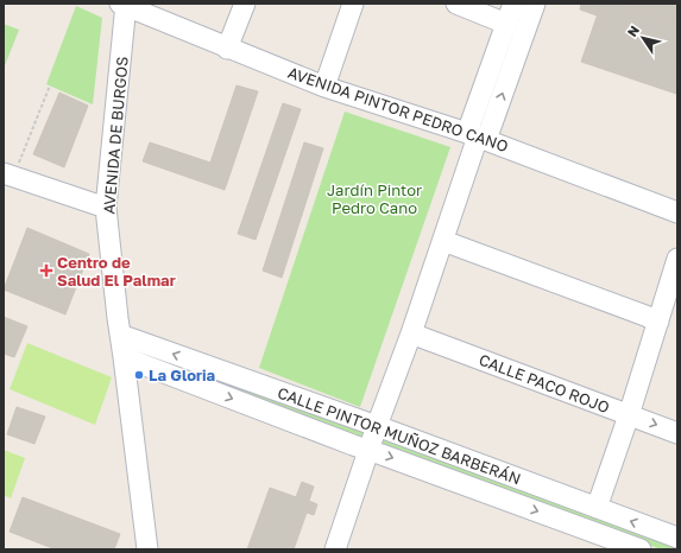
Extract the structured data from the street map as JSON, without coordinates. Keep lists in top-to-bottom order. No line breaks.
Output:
{"streets":{"street":["AVENIDA PINTOR PEDRO CANO","AVENIDA DE BURGOS","CALLE PACO ROJO","CALLE PINTOR MUÑOZ BARBERÁN"]},"crossings":[["AVENIDA PINTOR PEDRO CANO","AVENIDA DE BURGOS"],["AVENIDA DE BURGOS","CALLE PINTOR MUÑOZ BARBERÁN"]],"parks":["Jardín Pintor Pedro Cano"],"places":{"health":["Centro de Salud El Palmar"],"other":["La Gloria"]},"north":"top left"}
